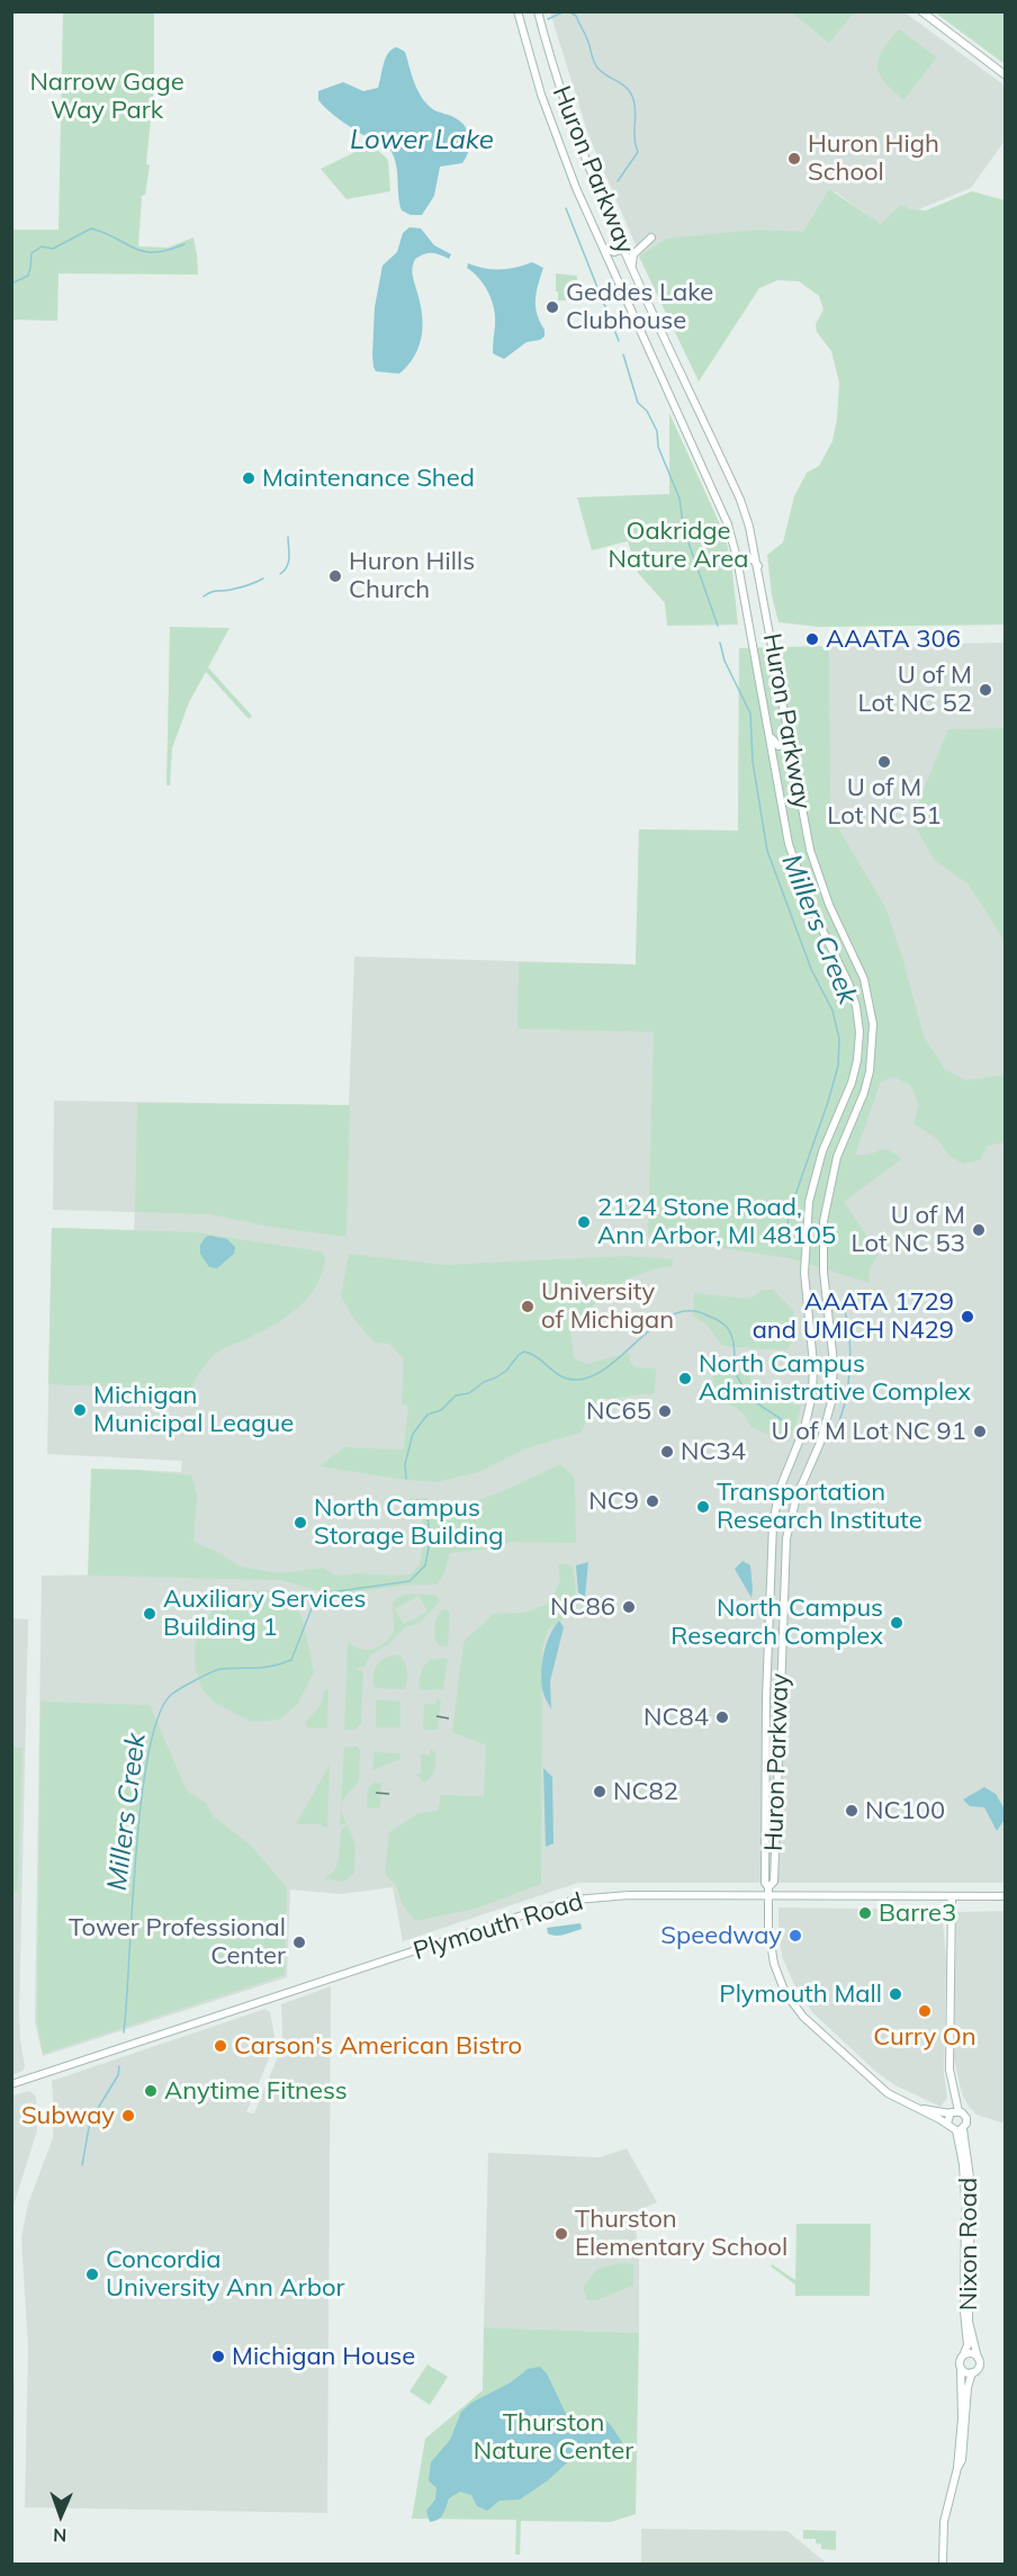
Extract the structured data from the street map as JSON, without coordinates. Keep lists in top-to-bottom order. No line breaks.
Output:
{"streets":{"main road":["Huron Parkway","Plymouth Road","Nixon Road"]},"crossings":[["Huron Parkway","Plymouth Road"],["Huron Parkway","Nixon Road"]],"water":["Lower Lake","Millers Creek"],"parks":["Narrow Gage Way Park","Oakridge Nature Area","Thurston Nature Center"],"places":["Huron High School","Geddes Lake Clubhouse","Maintenance Shed","Huron Hills Church","AAATA 306","U of M Lot NC 52","U of M Lot NC 51","2124 Stone Road, Ann Arbor, MI 48105","U of M Lot NC 53","University of Michigan","AAATA 1729 and UMICH N429","North Campus Administrative Complex","Michigan Municipal League","NC65","U of M Lot NC 91","NC34","NC9","Transportation Research Institute","North Campus Storage Building","NC86","Auxiliary Services Building 1","North Campus Research Complex","NC84","NC82","NC100","Barre3","Speedway","Tower Professional Center","Plymouth Mall","Curry On","Carson's American Bistro","Anytime Fitness","Subway","Thurston Elementary School","Concordia University Ann Arbor","Michigan House"],"north":"bottom"}
